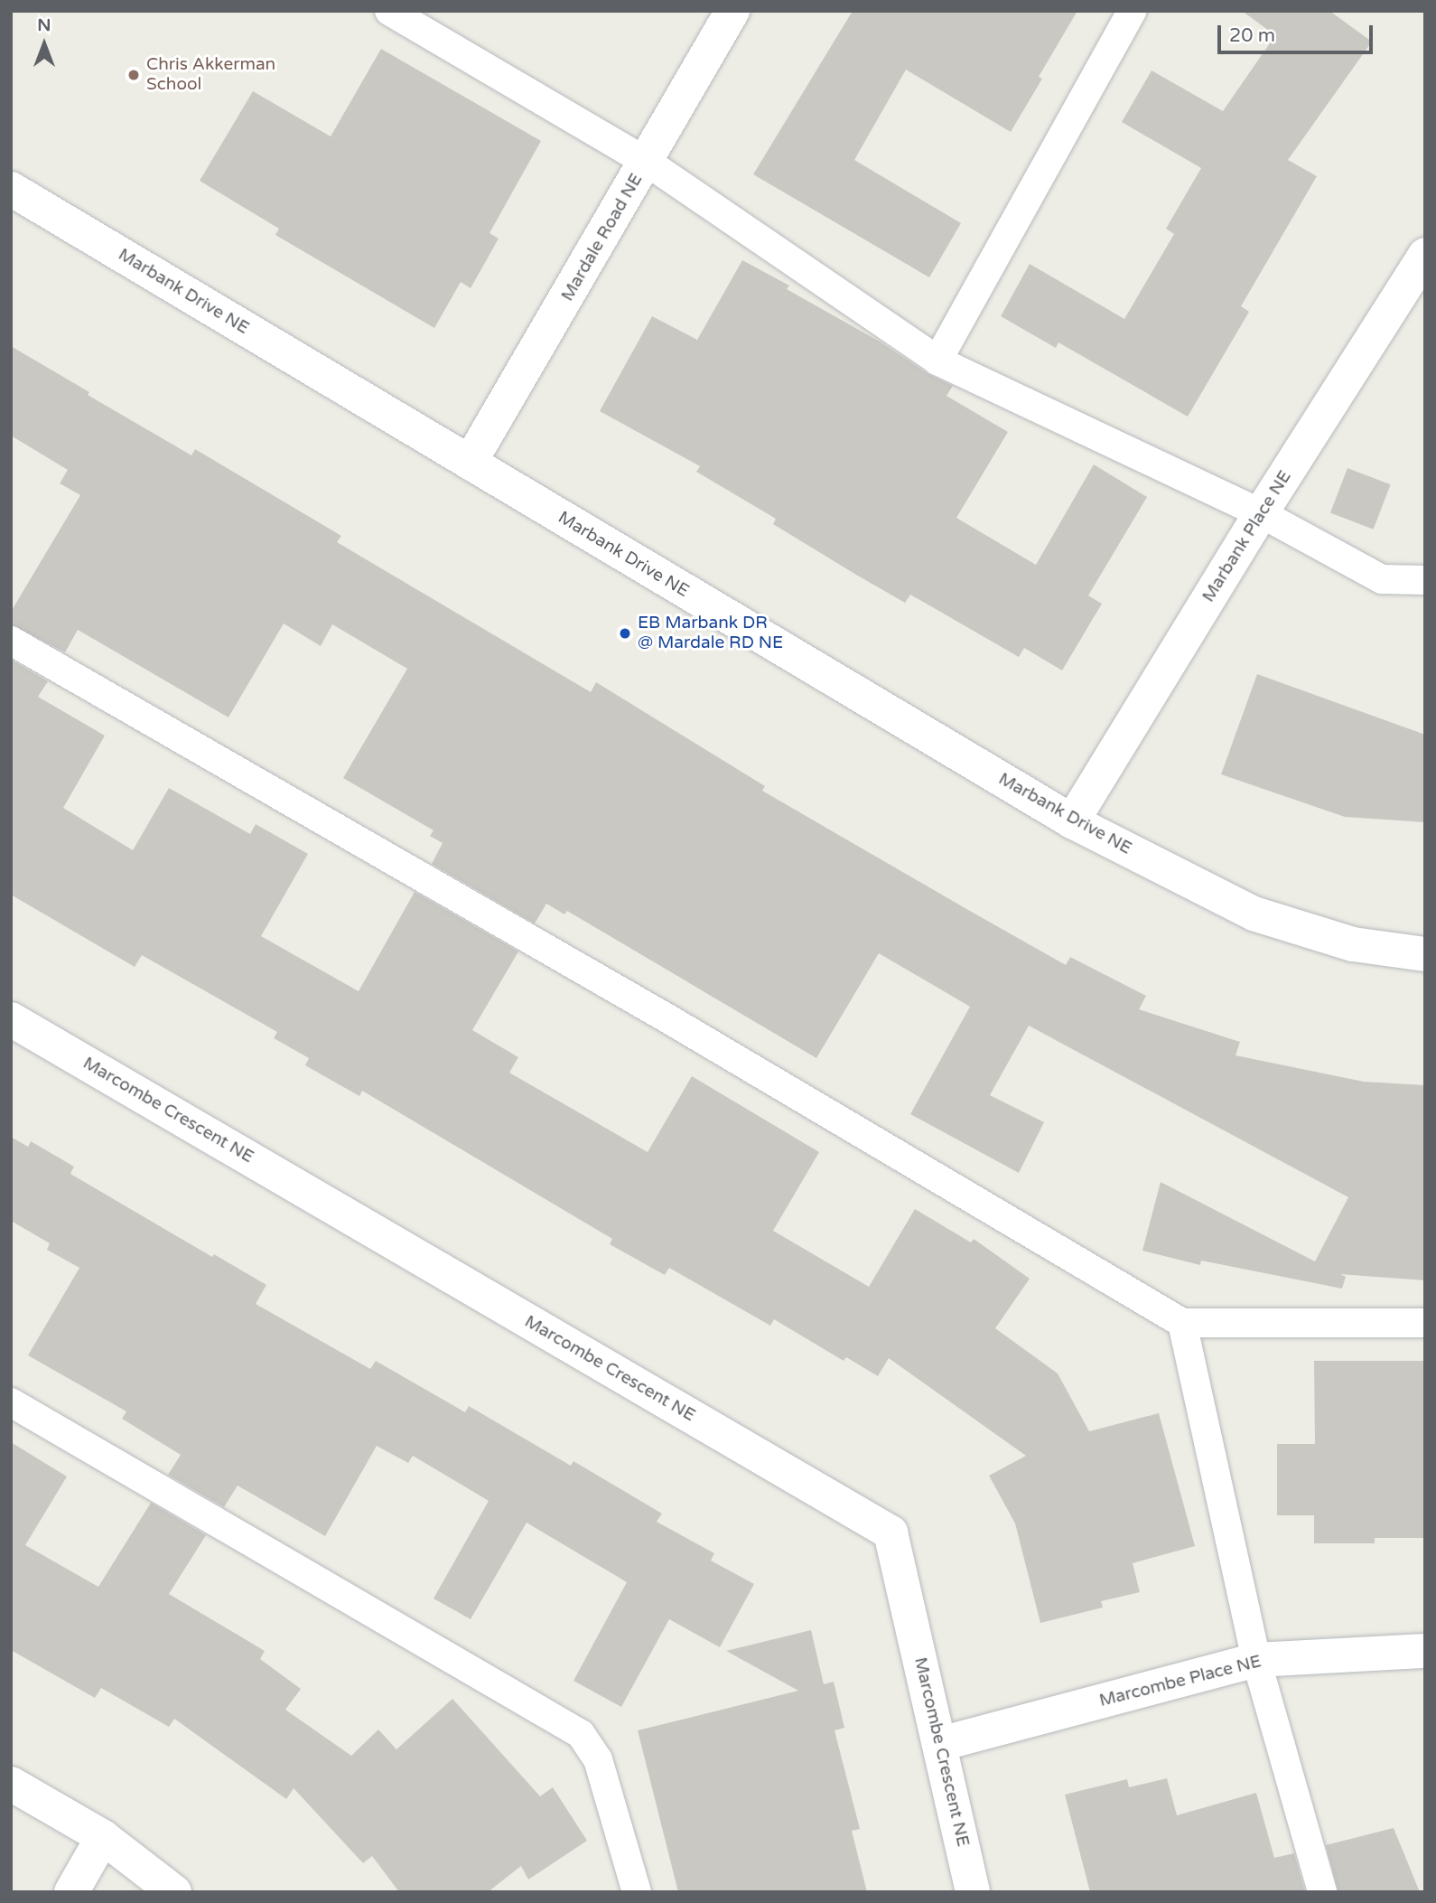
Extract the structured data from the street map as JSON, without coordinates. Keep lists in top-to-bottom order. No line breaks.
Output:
{"streets":{"street":["Mardale Road NE","Marbank Drive NE","Marbank Place NE","Marcombe Crescent NE","Marcombe Place NE"]},"crossings":[["Mardale Road NE","Marbank Drive NE"],["Marbank Drive NE","Marbank Place NE"],["Marcombe Crescent NE","Marcombe Place NE"]],"places":["Chris Akkerman School","EB Marbank DR @ Mardale RD NE"],"scale_bar":"20 m","north":"top"}
